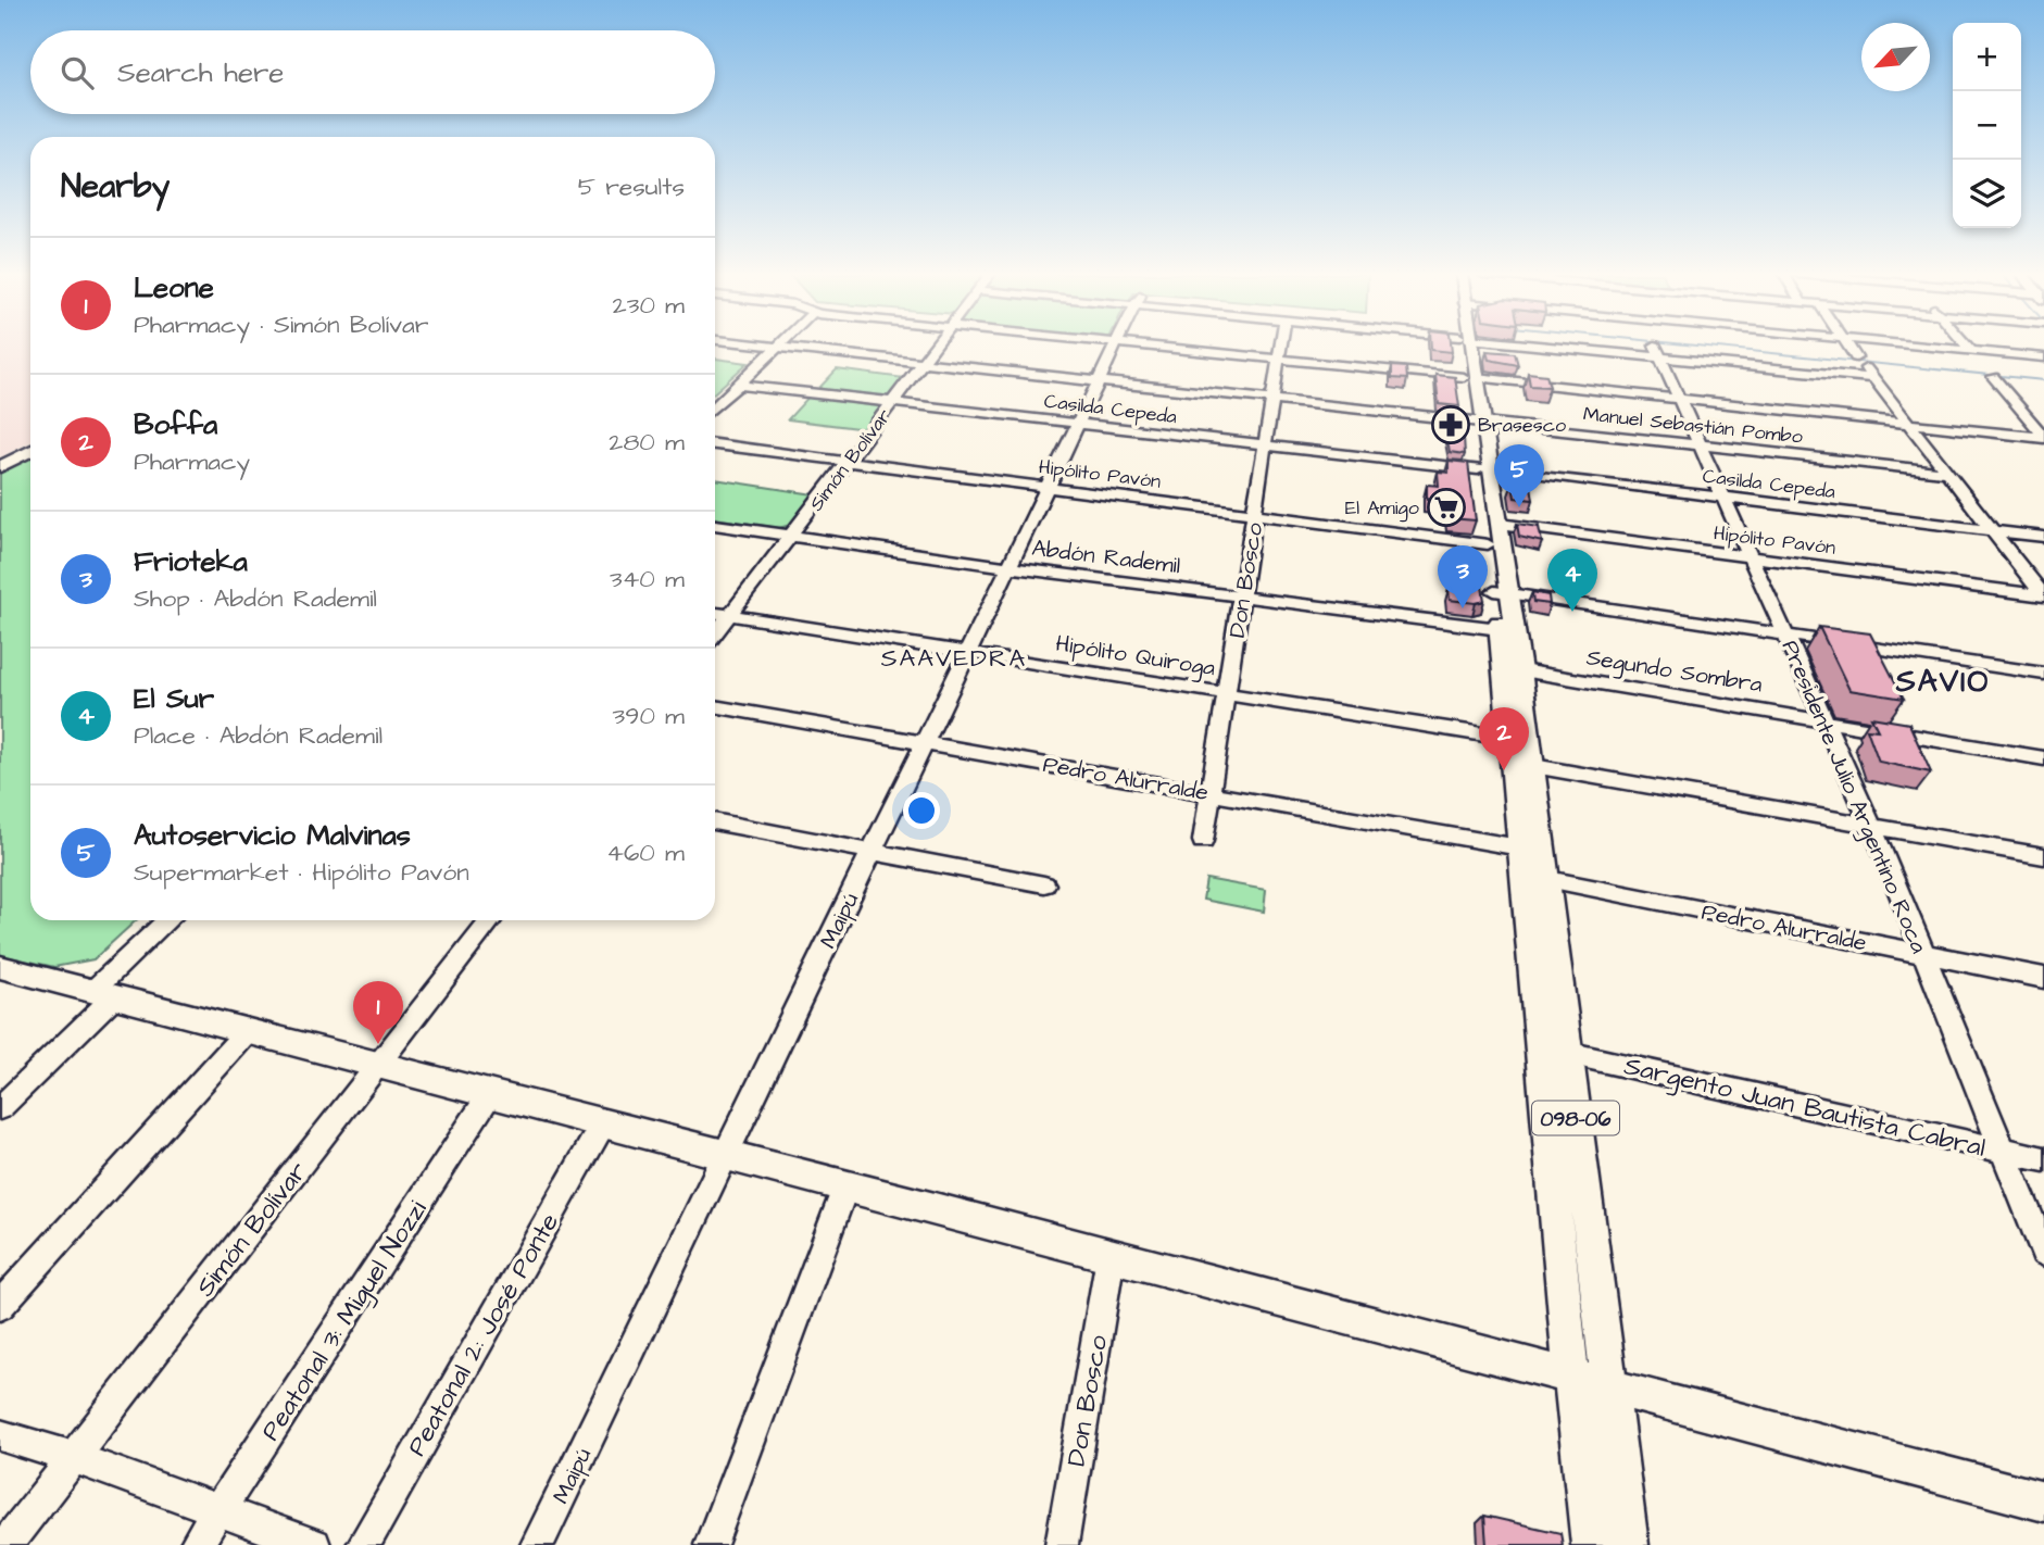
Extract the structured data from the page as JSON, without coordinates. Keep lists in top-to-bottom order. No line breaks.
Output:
{"streets":{"main road":["098-06"],"street":["Casilda Cepeda","Manuel Sebastián Pombo","Simón Bolívar","Hipólito Pavón","Abdón Rademil","Don Bosco","Hipólito Quiroga","Segundo Sombra","Pedro Alurralde","Presidente Julio Argentino Roca","Maipú","Sargento Juan Bautista Cabral","Peatonal 3: Miguel Nozzi","Peatonal 2: José Ponte"]},"crossings":[["Casilda Cepeda","Simón Bolívar"],["Casilda Cepeda","Don Bosco"],["Casilda Cepeda","Presidente Julio Argentino Roca"],["Casilda Cepeda","Maipú"],["Casilda Cepeda","098-06"],["Manuel Sebastián Pombo","Simón Bolívar"],["Manuel Sebastián Pombo","Don Bosco"],["Manuel Sebastián Pombo","Presidente Julio Argentino Roca"],["Manuel Sebastián Pombo","Maipú"],["Manuel Sebastián Pombo","098-06"],["Simón Bolívar","Hipólito Pavón"],["Simón Bolívar","Abdón Rademil"],["Simón Bolívar","Hipólito Quiroga"],["Hipólito Pavón","Don Bosco"],["Hipólito Pavón","Presidente Julio Argentino Roca"],["Hipólito Pavón","Maipú"],["Hipólito Pavón","098-06"],["Abdón Rademil","Don Bosco"],["Abdón Rademil","Maipú"],["Abdón Rademil","098-06"],["Don Bosco","Hipólito Quiroga"],["Don Bosco","Pedro Alurralde"],["Hipólito Quiroga","Maipú"],["Hipólito Quiroga","098-06"],["Segundo Sombra","Presidente Julio Argentino Roca"],["Segundo Sombra","098-06"],["Pedro Alurralde","Presidente Julio Argentino Roca"],["Pedro Alurralde","Maipú"],["Pedro Alurralde","098-06"],["Presidente Julio Argentino Roca","Sargento Juan Bautista Cabral"],["Sargento Juan Bautista Cabral","098-06"]],"districts":["SAAVEDRA","SAVIO"],"places":{"pharmacy":["Brasesco"],"supermarket":["El Amigo"]},"north":"bottom left","page":{"map_buttons":["+","−"],"search":"Search here","heading":["Nearby","5 results"],"list":[{"mark":"1","name":"Leone","note":"Pharmacy · Simón Bolívar","value":"230 m"},{"mark":"2","name":"Boffa","note":"Pharmacy","value":"280 m"},{"mark":"3","name":"Frioteka","note":"Shop · Abdón Rademil","value":"340 m"},{"mark":"4","name":"El Sur","note":"Place · Abdón Rademil","value":"390 m"},{"mark":"5","name":"Autoservicio Malvinas","note":"Supermarket · Hipólito Pavón","value":"460 m"}],"pins":["5","3","4","2","1"]}}
